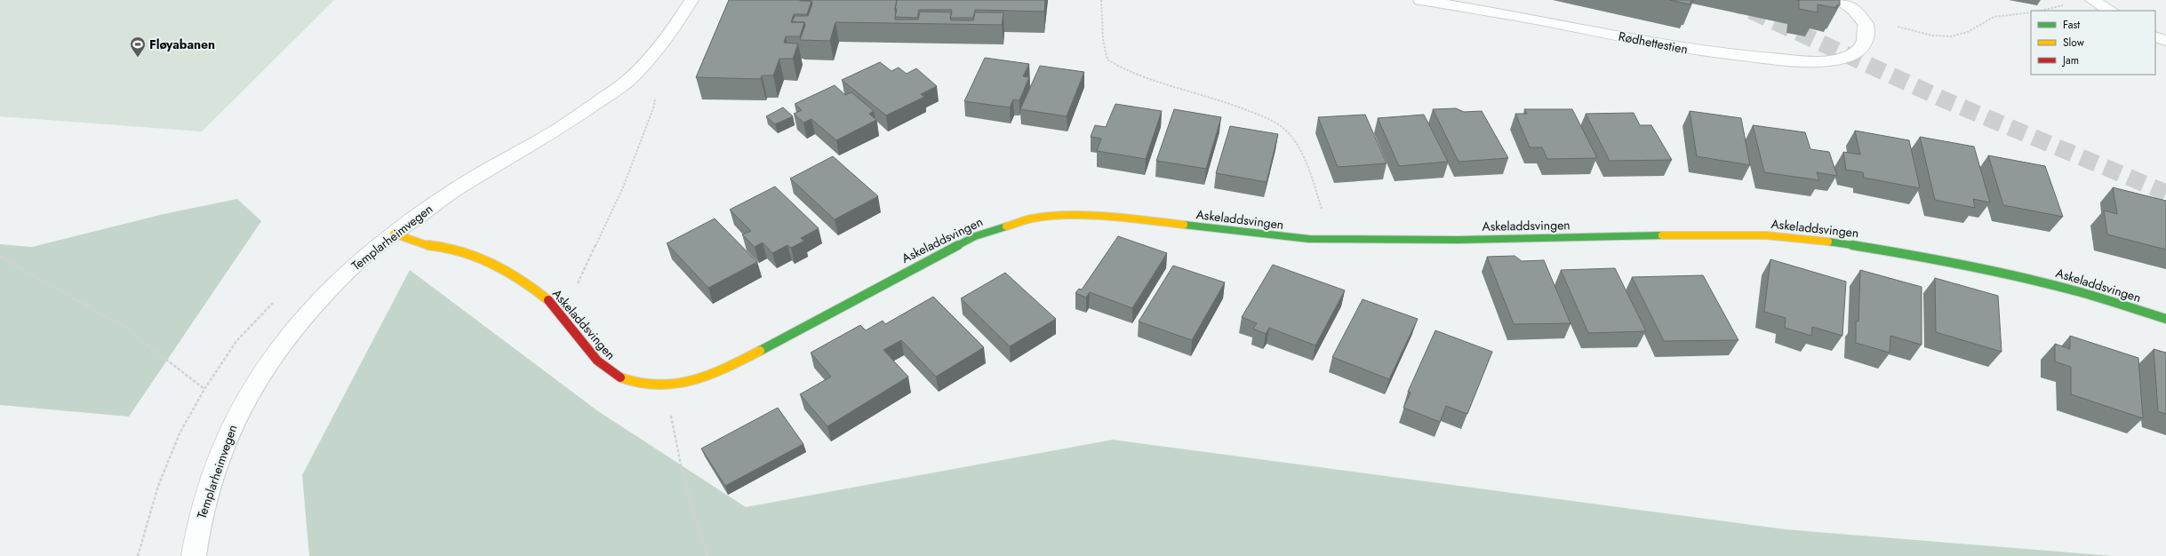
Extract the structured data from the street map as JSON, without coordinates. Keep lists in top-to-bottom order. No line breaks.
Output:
{"streets":{"street":["Rødhettestien","Askeladdsvingen","Templarheimvegen"]},"crossings":[["Askeladdsvingen","Templarheimvegen"]],"places":{"sports":["Fløyabanen"]},"legend":["Fast","Slow","Jam"]}
